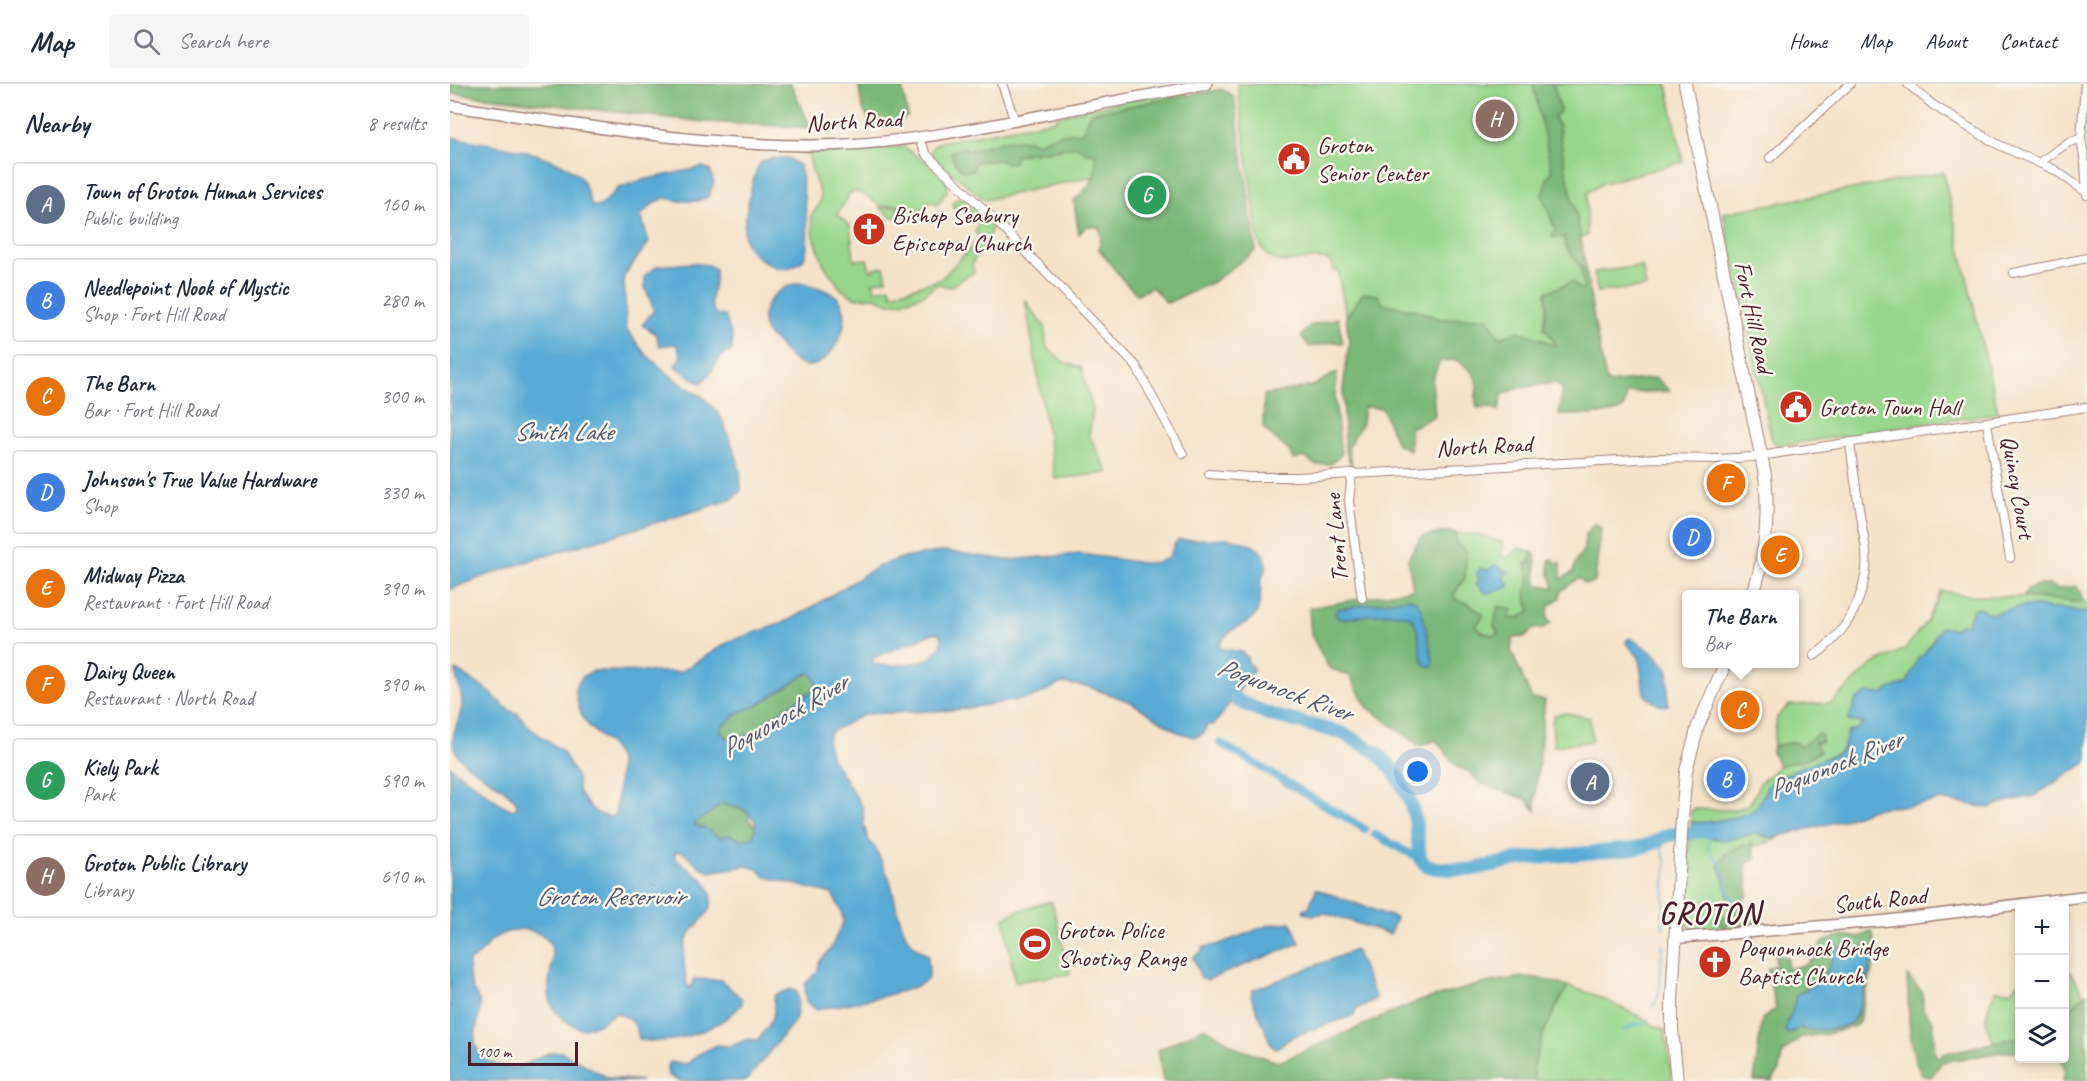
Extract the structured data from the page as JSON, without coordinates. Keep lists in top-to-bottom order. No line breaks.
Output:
{"streets":{"main road":["North Road","Fort Hill Road","South Road"],"street":["Quincy Court","Trent Lane"]},"crossings":[["North Road","Fort Hill Road"],["North Road","Quincy Court"],["North Road","Trent Lane"]],"districts":["GROTON"],"water":["Smith Lake","Poquonock River","Groton Reservoir"],"places":{"public building":["Groton Senior Center","Groton Town Hall"],"church":["Bishop Seabury Episcopal Church","Poquonnock Bridge Baptist Church"],"sports":["Groton Police Shooting Range"]},"scale_bar":"100 m","page":{"header":"Map","search":"Search here","nav":["Home","Map","About","Contact"],"heading":["Nearby","8 results"],"pins":["H","G","F","D","E","C","B","A"],"list":[{"mark":"A","name":"Town of Groton Human Services","note":"Public building","value":"160 m"},{"mark":"B","name":"Needlepoint Nook of Mystic","note":"Shop · Fort Hill Road","value":"280 m"},{"mark":"C","name":"The Barn","note":"Bar · Fort Hill Road","value":"300 m"},{"mark":"D","name":"Johnson's True Value Hardware","note":"Shop","value":"330 m"},{"mark":"E","name":"Midway Pizza","note":"Restaurant · Fort Hill Road","value":"390 m"},{"mark":"F","name":"Dairy Queen","note":"Restaurant · North Road","value":"390 m"},{"mark":"G","name":"Kiely Park","note":"Park","value":"590 m"},{"mark":"H","name":"Groton Public Library","note":"Library","value":"610 m"}],"popup":["The Barn","Bar"],"map_buttons":["+","−"],"scale":"100 m"}}
